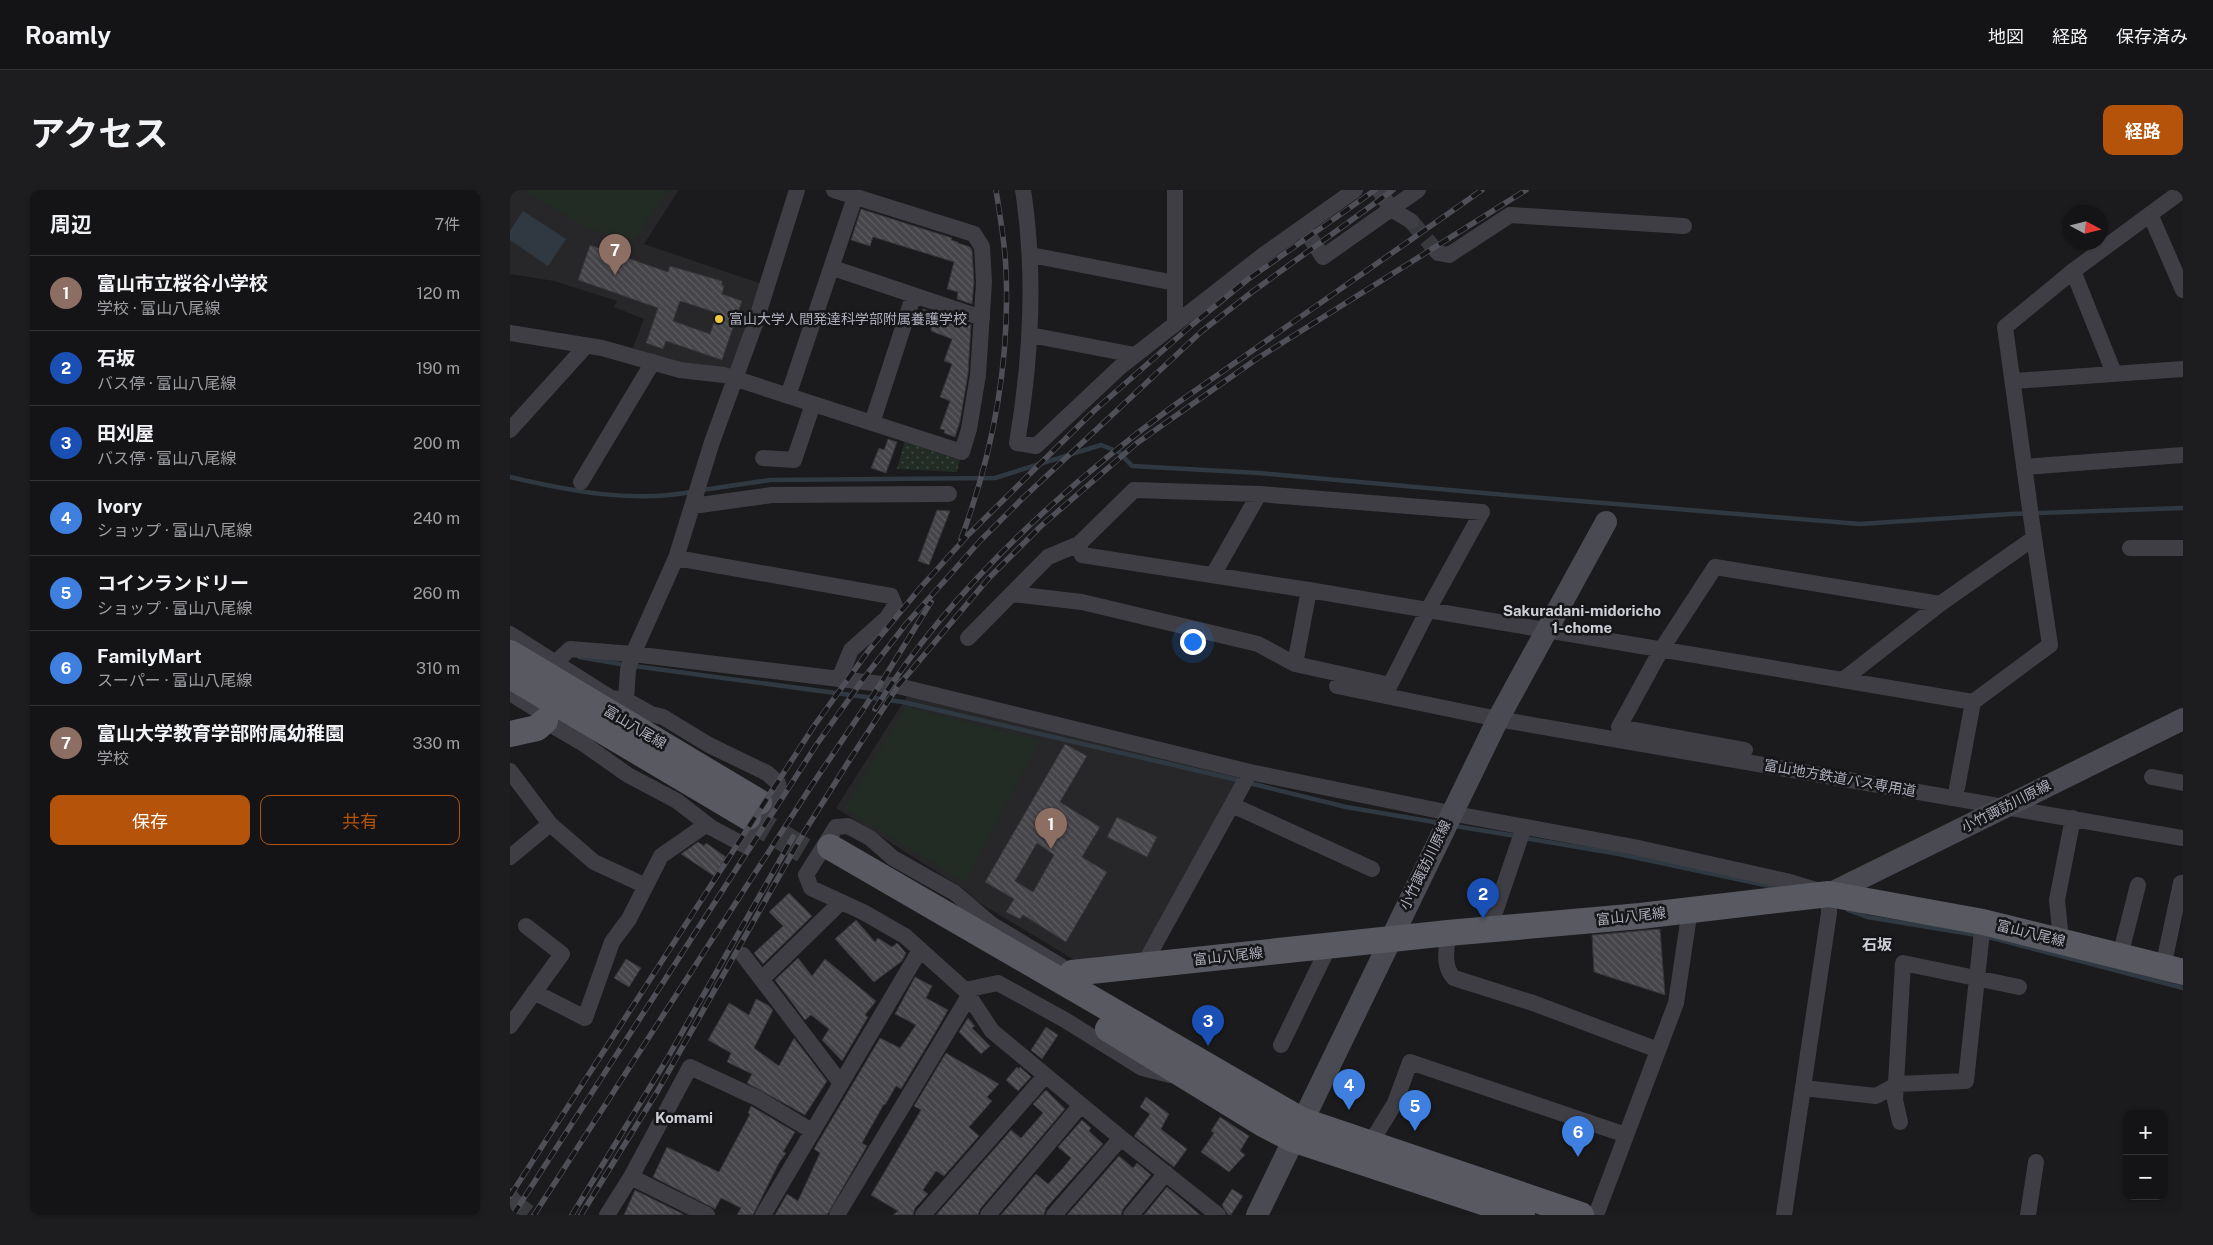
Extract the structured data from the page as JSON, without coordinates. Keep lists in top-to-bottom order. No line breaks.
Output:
{"streets":{"main road":["富山八尾線","小竹諏訪川原線"],"street":["富山地方鉄道バス専用道"]},"crossings":[["富山八尾線","小竹諏訪川原線"],["富山地方鉄道バス専用道","小竹諏訪川原線"]],"districts":["Sakuradani-midoricho 1-chome","石坂","Komami"],"places":["富山大学人間発達科学部附属養護学校"],"north":"right","page":{"header":"Roamly","nav":["地図","経路","保存済み"],"title":"アクセス","buttons":["経路",["保存","共有"]],"heading":["周辺","7件"],"pins":["7","1","2","3","4","5","6"],"list":[{"mark":"1","name":"富山市立桜谷小学校","note":"学校 · 富山八尾線","value":"120 m"},{"mark":"2","name":"石坂","note":"バス停 · 富山八尾線","value":"190 m"},{"mark":"3","name":"田刈屋","note":"バス停 · 富山八尾線","value":"200 m"},{"mark":"4","name":"Ivory","note":"ショップ · 富山八尾線","value":"240 m"},{"mark":"5","name":"コインランドリー","note":"ショップ · 富山八尾線","value":"260 m"},{"mark":"6","name":"FamilyMart","note":"スーパー · 富山八尾線","value":"310 m"},{"mark":"7","name":"富山大学教育学部附属幼稚園","note":"学校","value":"330 m"}],"map_buttons":["+","−"]}}
